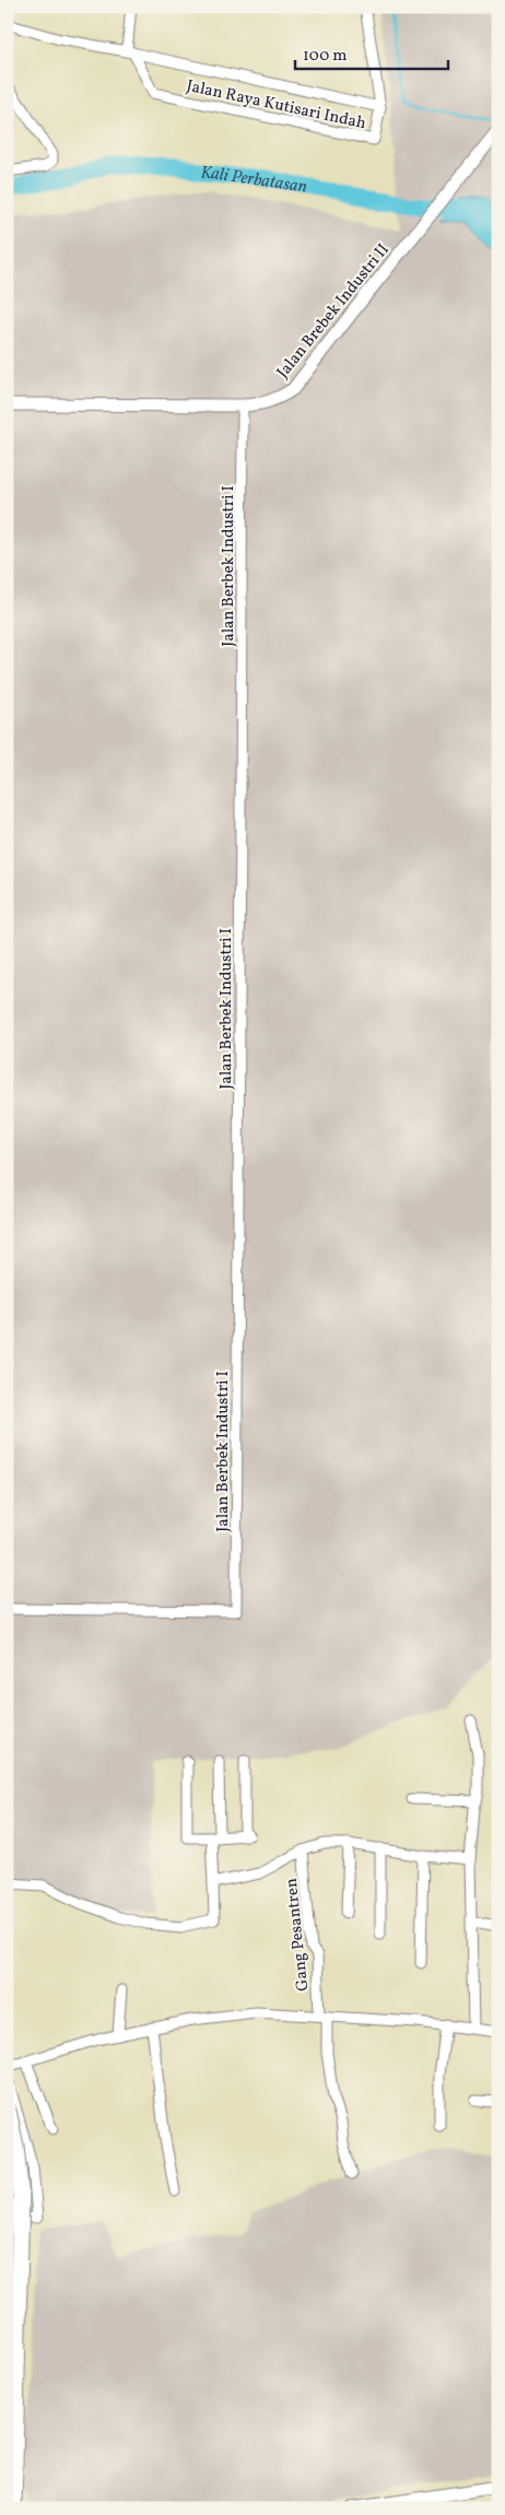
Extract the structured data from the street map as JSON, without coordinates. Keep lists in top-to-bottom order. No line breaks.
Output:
{"streets":{"street":["Jalan Raya Kutisari Indah","Jalan Brebek Industri II","Jalan Berbek Industri I","Gang Pesantren"]},"crossings":[["Jalan Brebek Industri II","Jalan Berbek Industri I"]],"water":["Kali Perbatasan"],"scale_bar":"100 m"}
